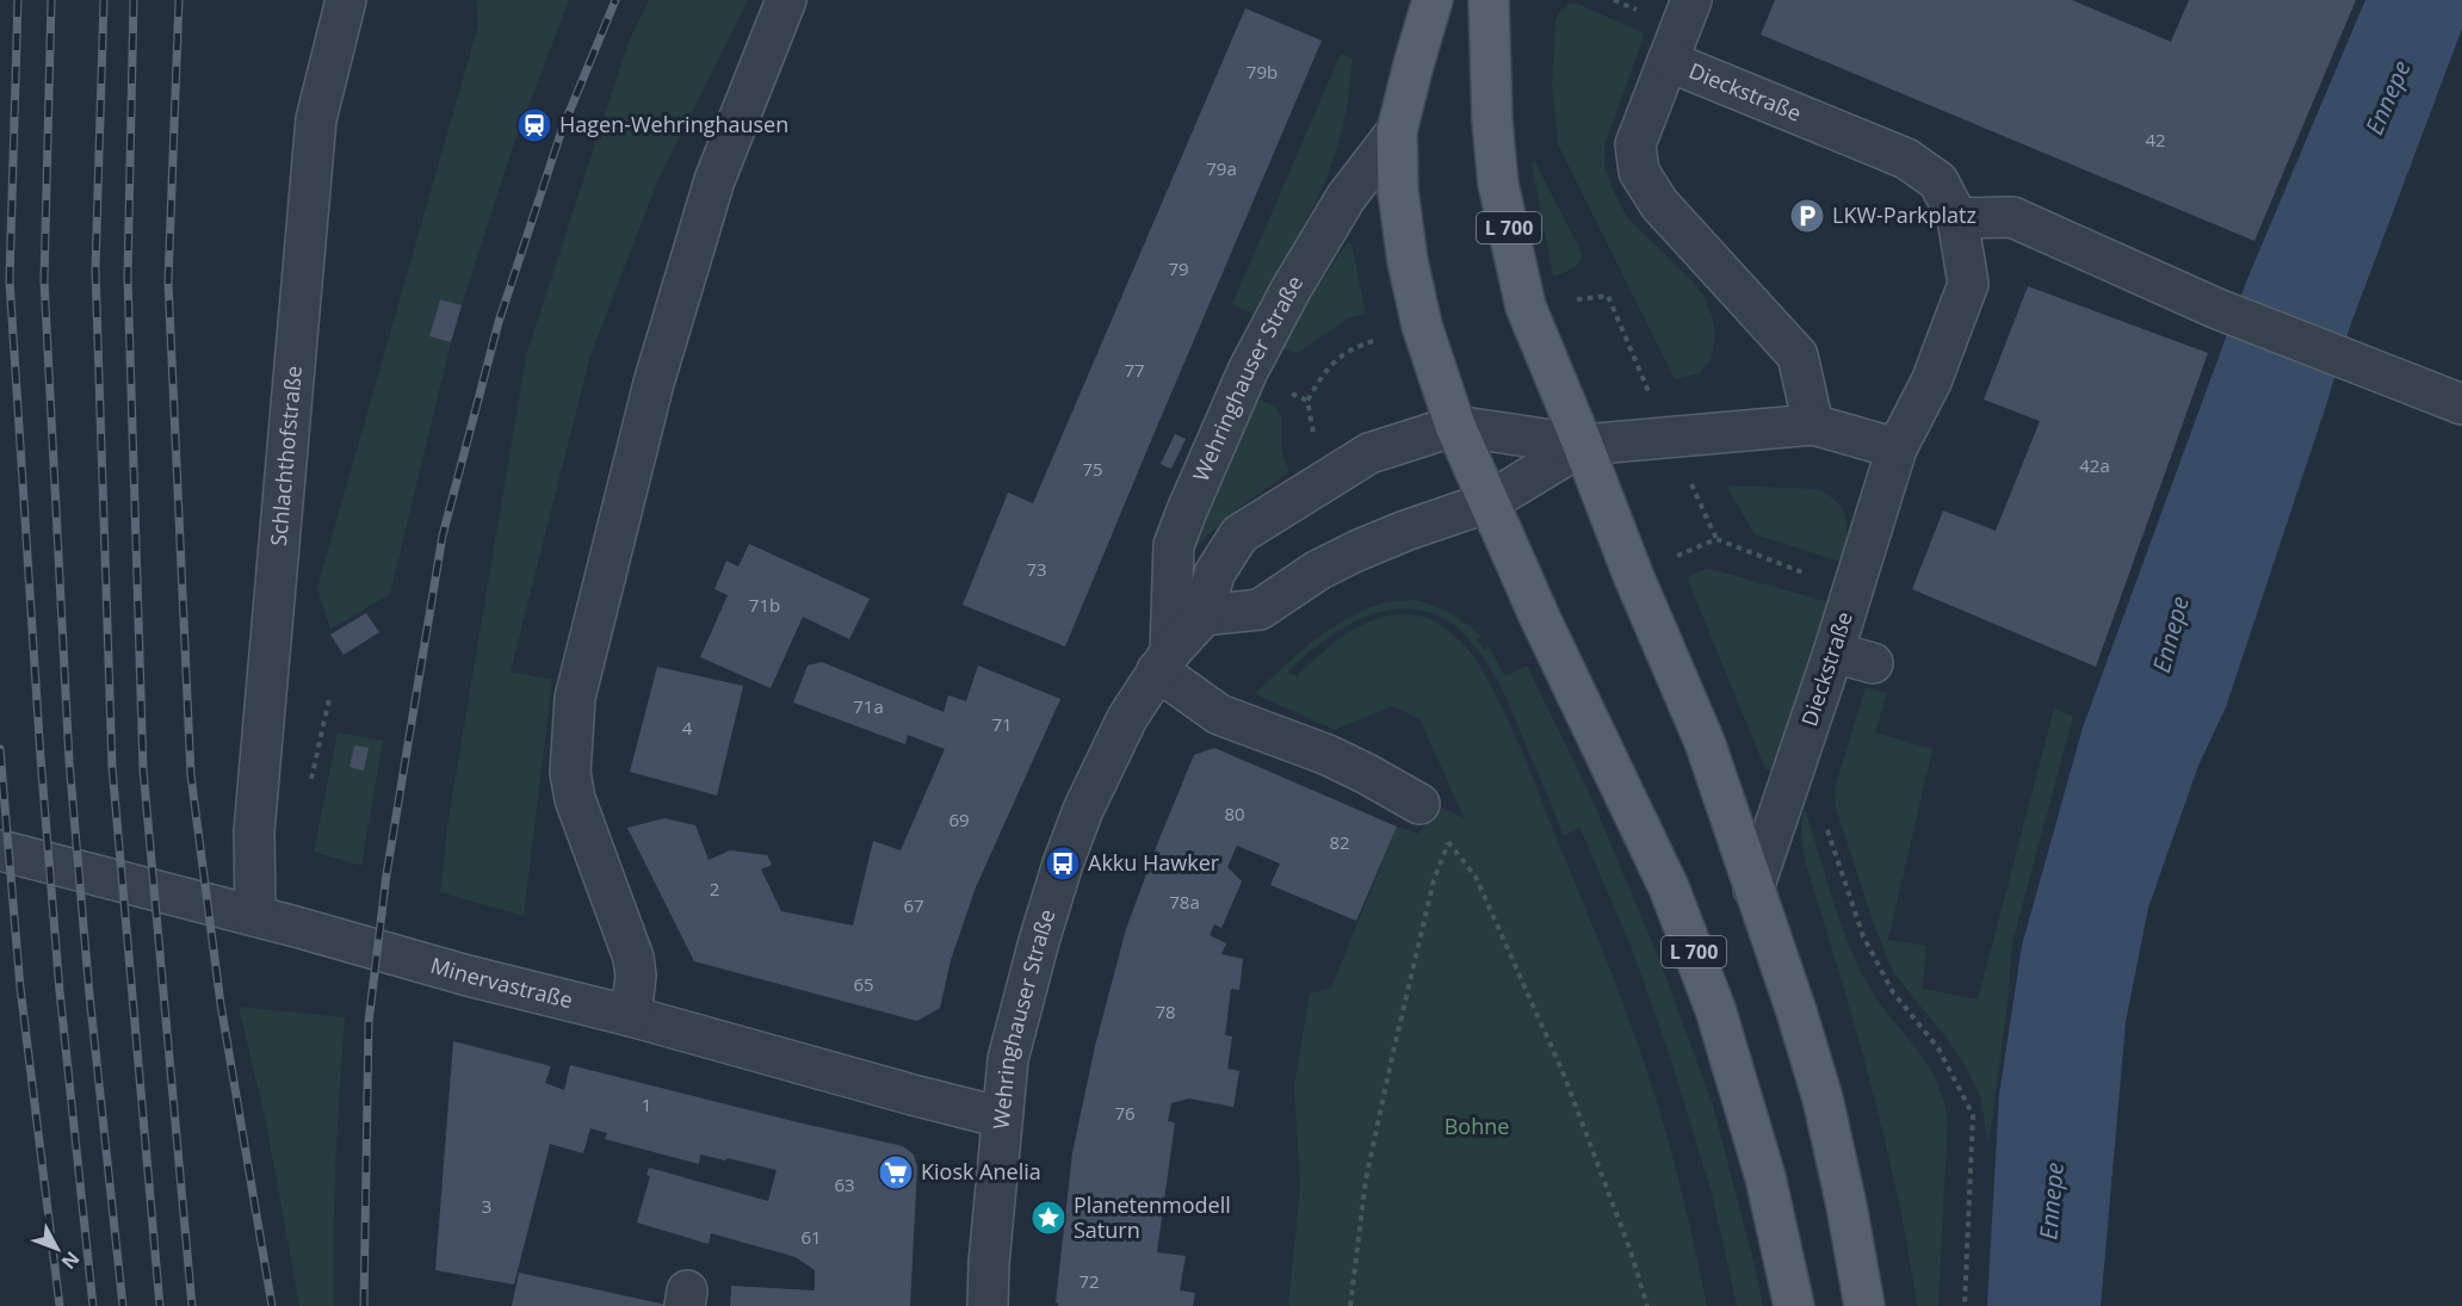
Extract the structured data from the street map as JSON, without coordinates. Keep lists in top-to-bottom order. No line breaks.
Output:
{"streets":{"main road":["L 700","Wehringhauser Straße"],"street":["Dieckstraße","Schlachthofstraße","Minervastraße"]},"crossings":[["Dieckstraße","L 700"],["L 700","Wehringhauser Straße"],["Wehringhauser Straße","Minervastraße"],["Schlachthofstraße","Minervastraße"]],"water":["Ennepe"],"parks":["Bohne"],"places":{"station":["Hagen-Wehringhausen"],"parking":["LKW-Parkplatz"],"bus stop":["Akku Hawker"],"supermarket":["Kiosk Anelia"],"place":["Planetenmodell Saturn"]},"house_numbers":["79b","42","79a","79","77","42a","75","73","71b","71a","71","4","80","69","82","2","78a","67","65","78","1","76","63","3","61","72"],"north":"bottom right"}
